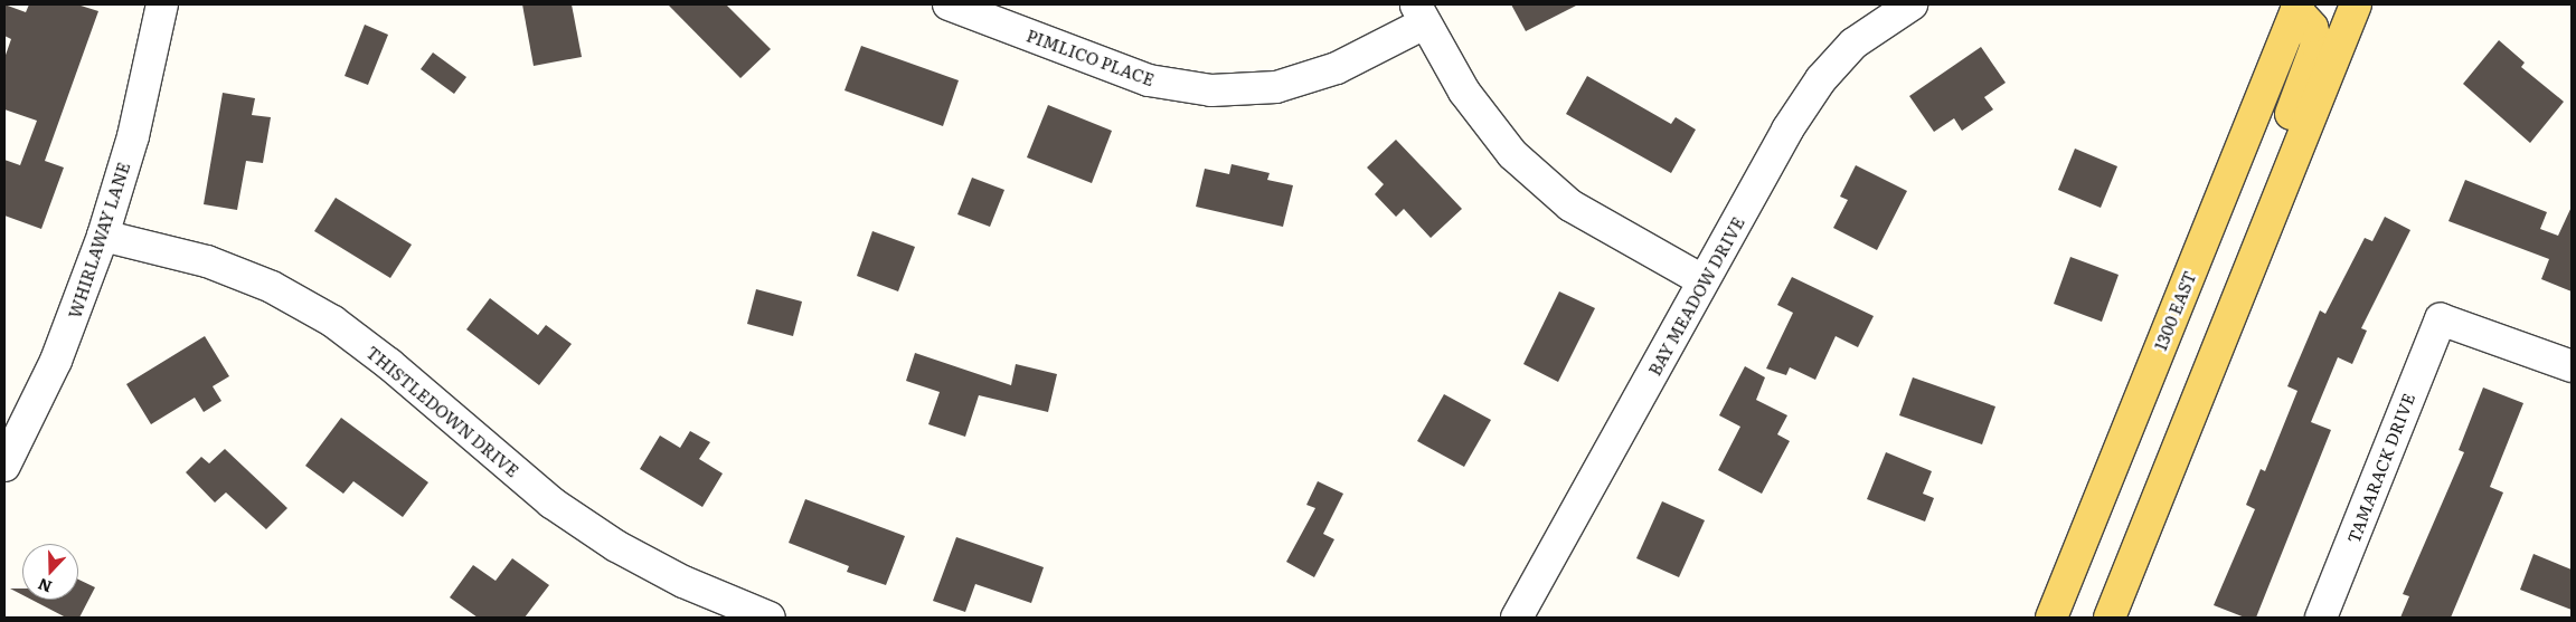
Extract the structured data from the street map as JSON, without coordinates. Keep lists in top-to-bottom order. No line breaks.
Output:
{"streets":{"main road":["1300 EAST"],"street":["PIMLICO PLACE","WHIRLAWAY LANE","BAY MEADOW DRIVE","THISTLEDOWN DRIVE","TAMARACK DRIVE"]},"crossings":[["WHIRLAWAY LANE","THISTLEDOWN DRIVE"]],"north":"bottom"}
